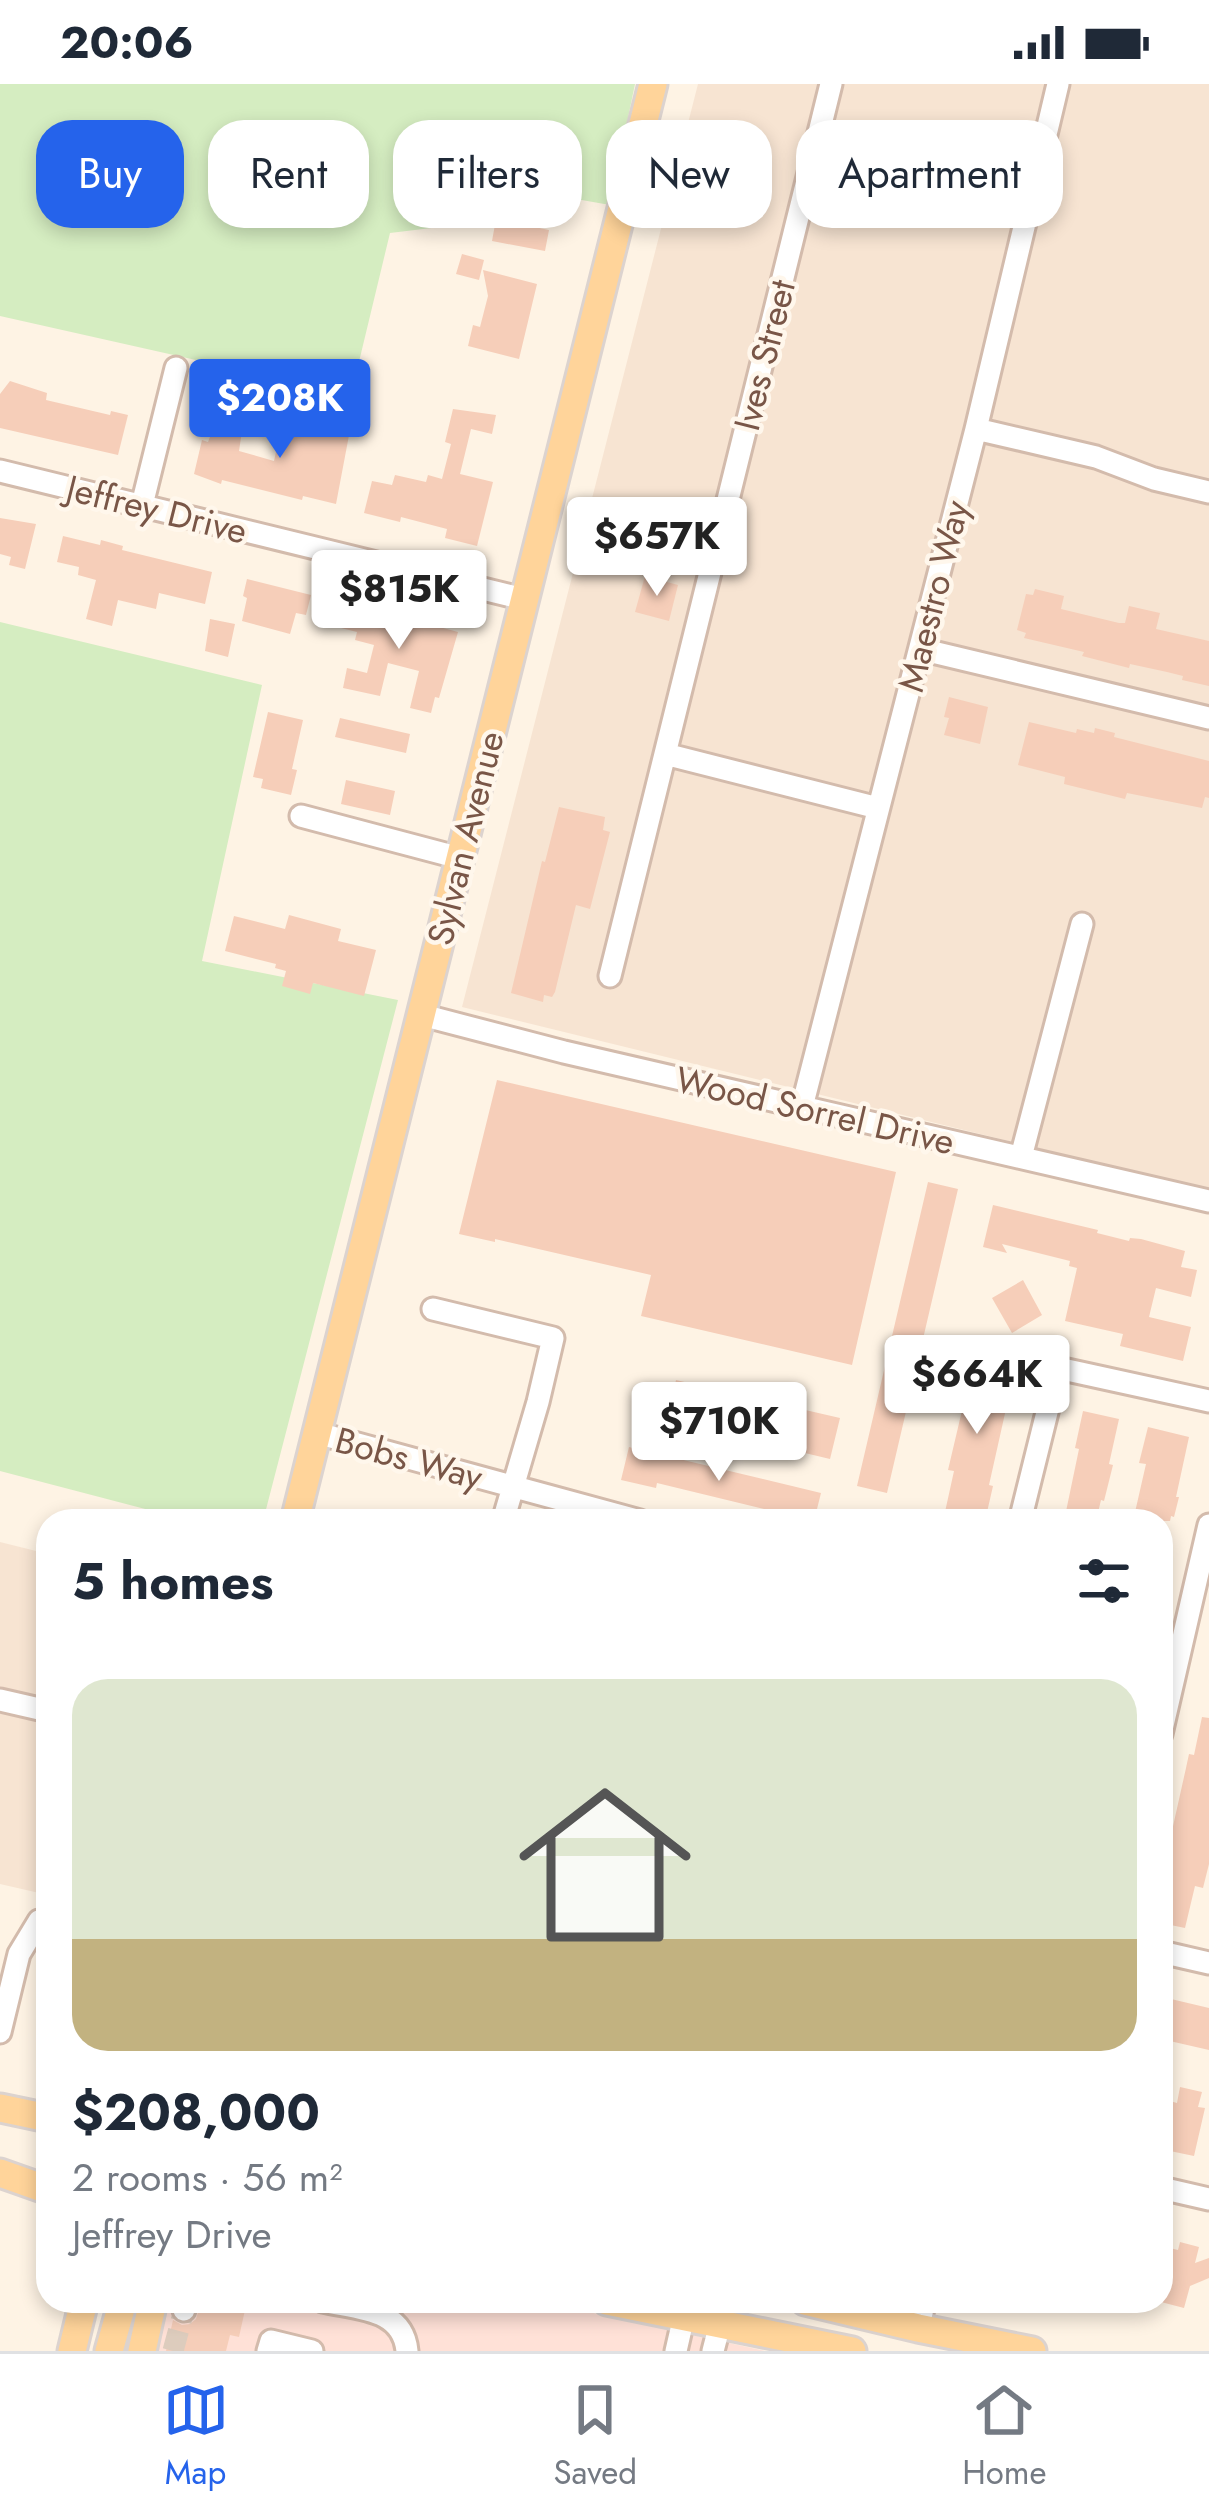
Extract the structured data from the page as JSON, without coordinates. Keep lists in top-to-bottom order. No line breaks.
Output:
{"streets":{"main road":["Sylvan Avenue"],"street":["Ives Street","Jeffrey Drive","Maestro Way","Wood Sorrel Drive","Bobs Way"]},"crossings":[["Jeffrey Drive","Sylvan Avenue"],["Maestro Way","Wood Sorrel Drive"],["Sylvan Avenue","Wood Sorrel Drive"],["Sylvan Avenue","Bobs Way"]],"page":{"status":"20:06","chip":["Buy","Rent","Filters","New","Apartment"],"price":["$208K","$657K","$815K","$664K","$710K"],"heading":"5 homes","list":[{"name":"$208,000","note":"2 rooms · 56 m² · Jeffrey Drive"}],"tabs":["Map","Saved","Home"]}}
